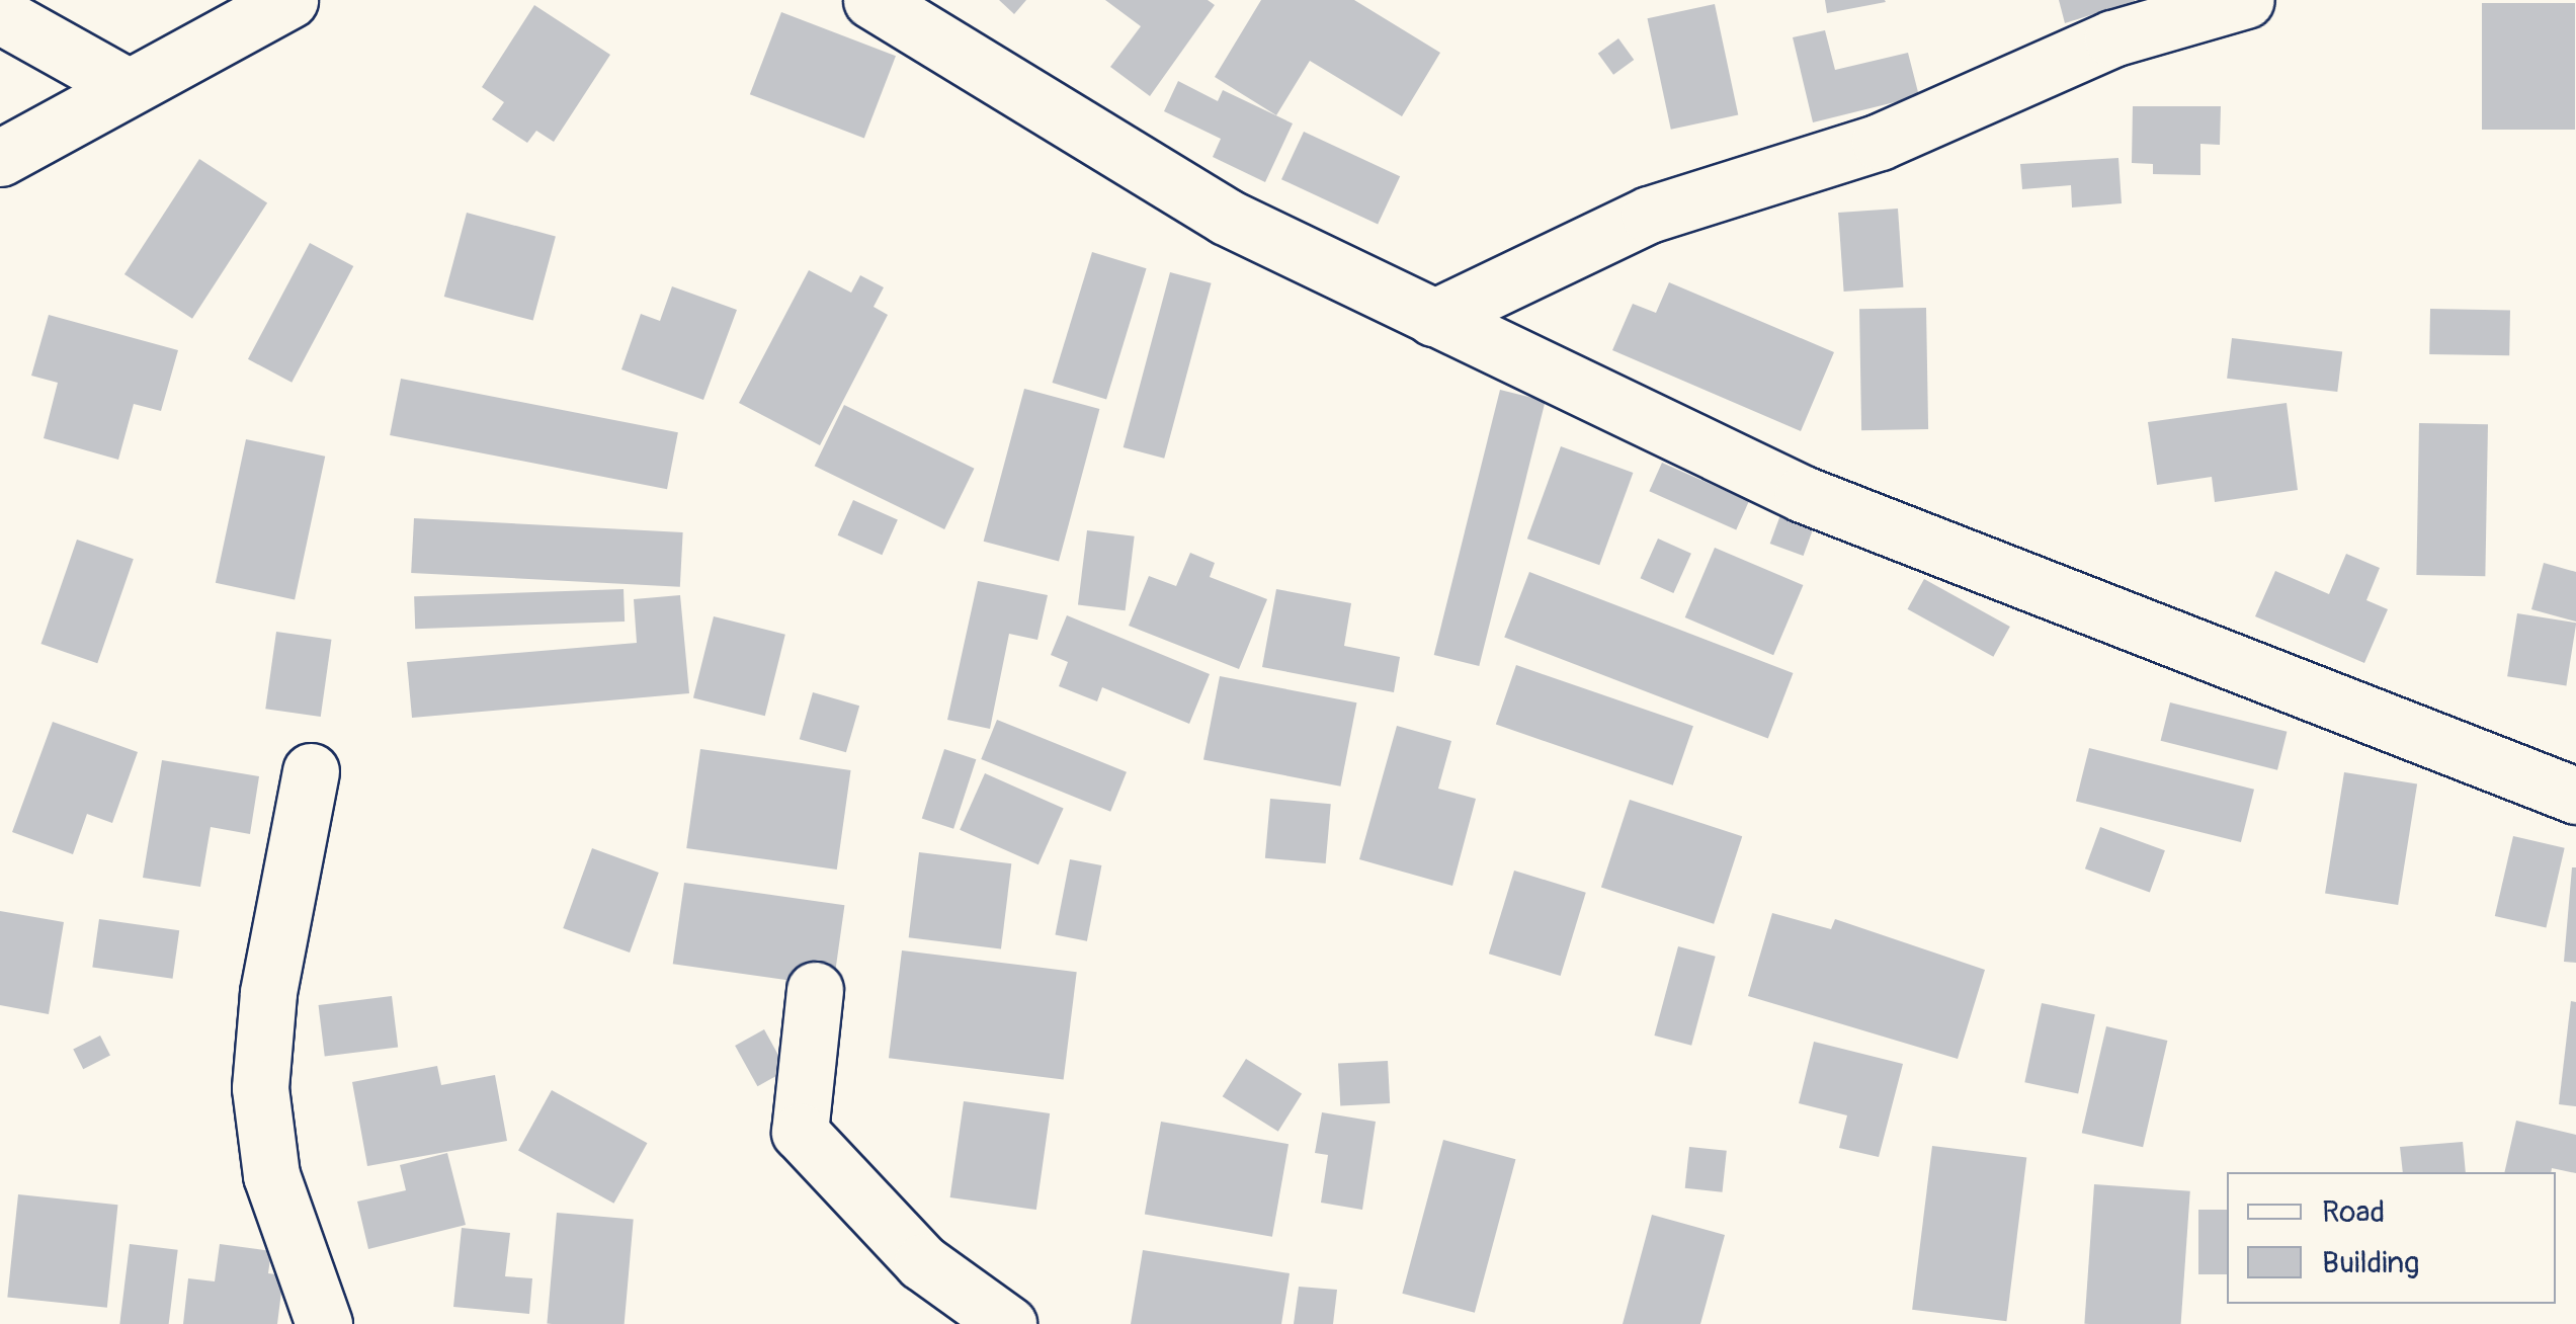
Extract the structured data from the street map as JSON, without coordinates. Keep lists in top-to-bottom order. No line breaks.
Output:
{"legend":["Road","Building"]}
